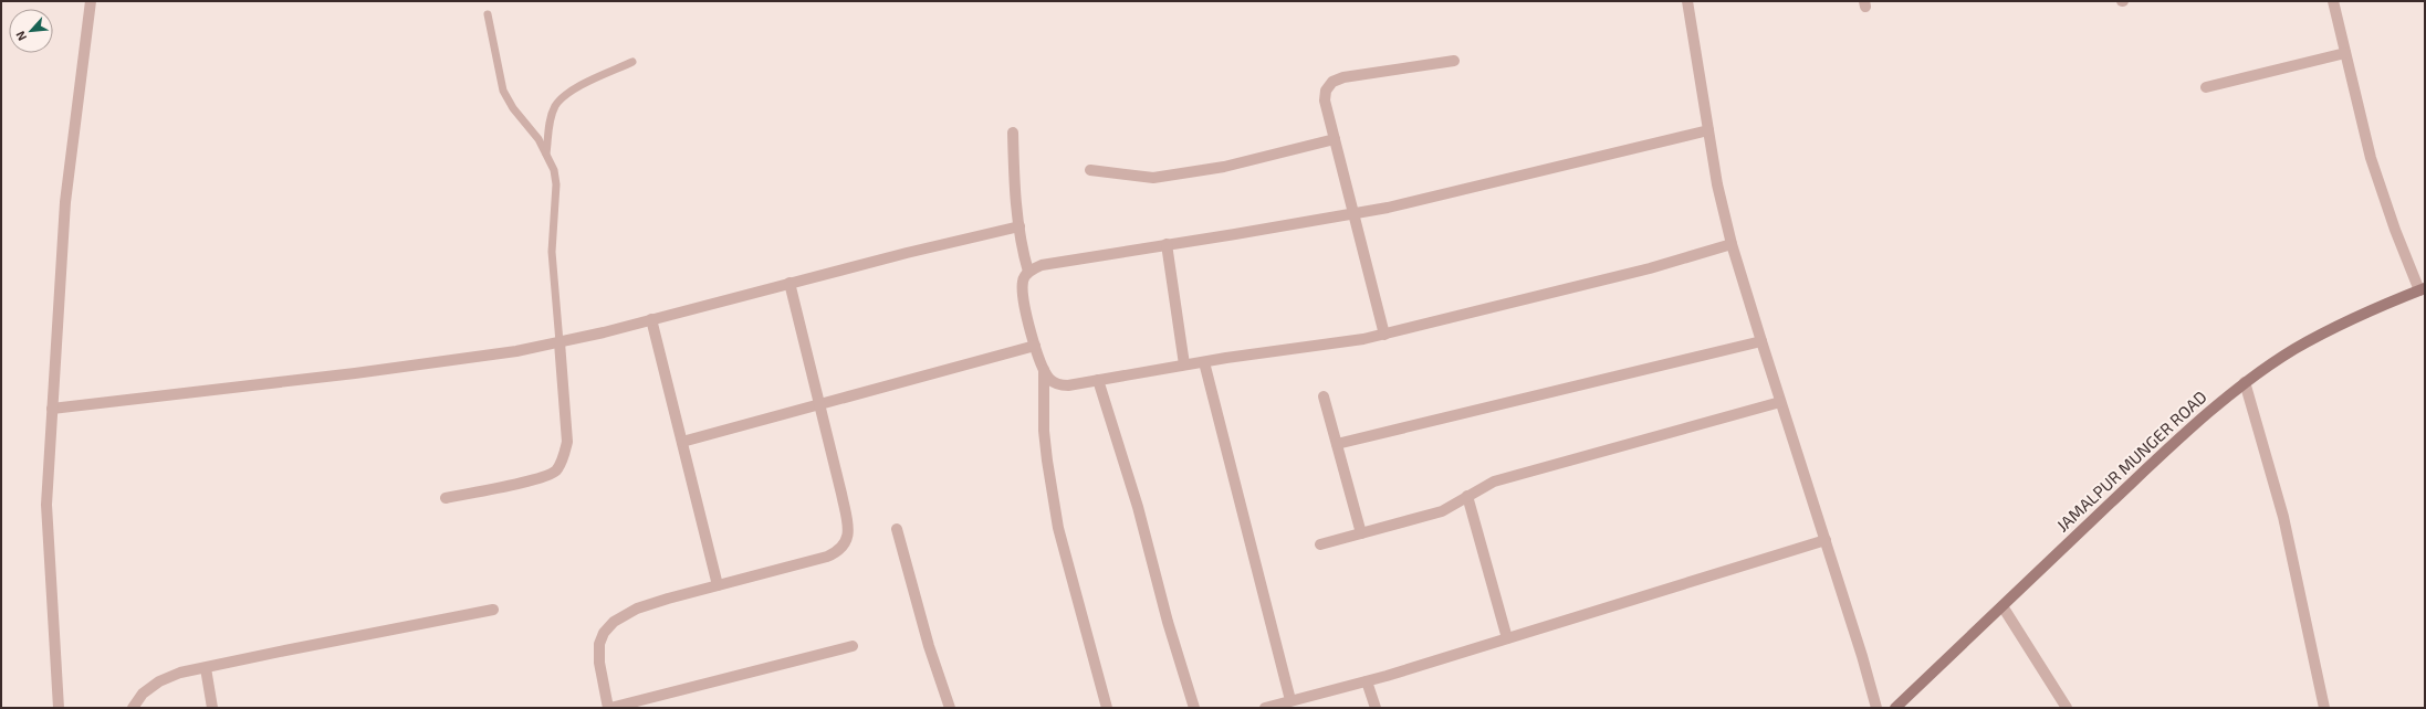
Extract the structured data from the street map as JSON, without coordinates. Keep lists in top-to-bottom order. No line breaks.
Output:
{"streets":{"street":["JAMALPUR MUNGER ROAD"]},"north":"bottom left"}
